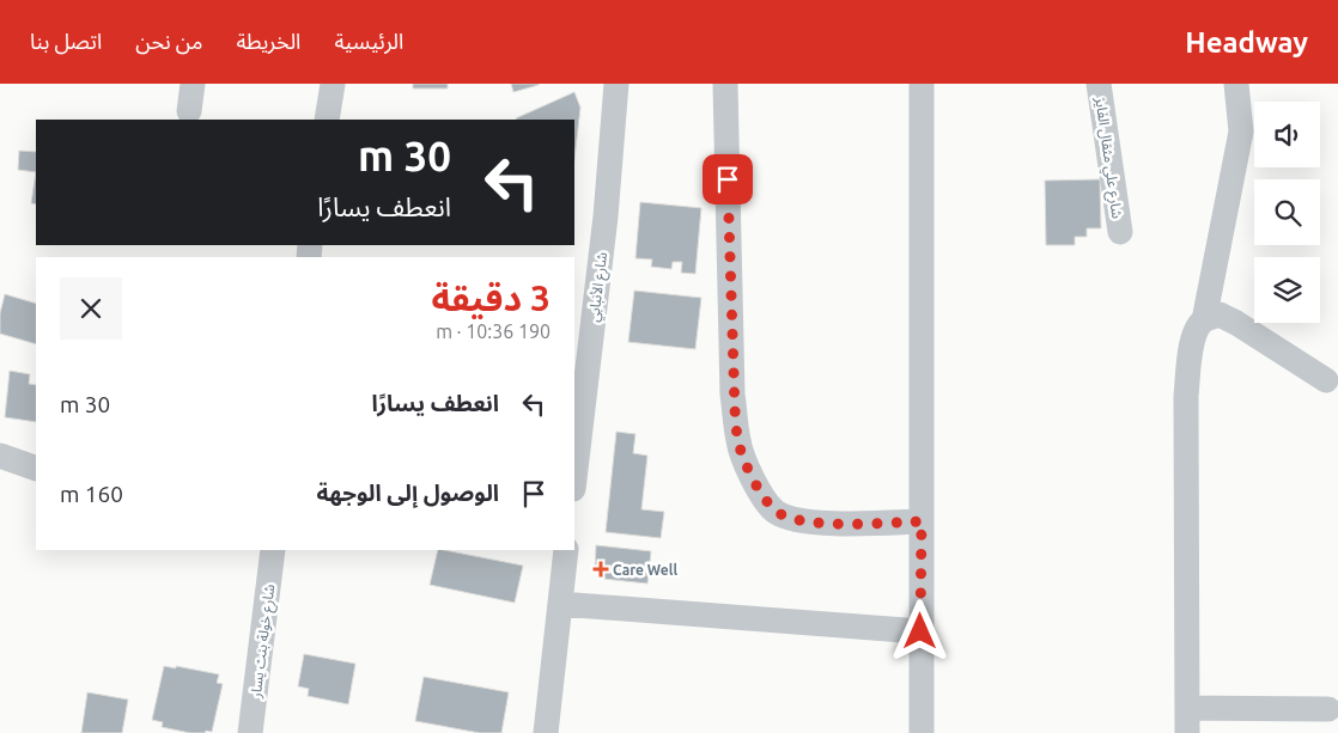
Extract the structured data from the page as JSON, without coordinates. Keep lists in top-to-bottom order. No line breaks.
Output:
{"streets":{"street":["شارع علي مثقال الفايز","شارع الأنبابي","شارع خولة بنت يسار"]},"places":{"health":["Care Well"]},"page":{"header":"Headway","nav":["الرئيسية","الخريطة","من نحن","اتصل بنا"],"turn":["30 m","انعطف يسارًا"],"heading":["3 دقيقة","190 m · 10:36"],"list":[{"name":"انعطف يسارًا","value":"30 m"},{"name":"الوصول إلى الوجهة","value":"160 m"}]}}
